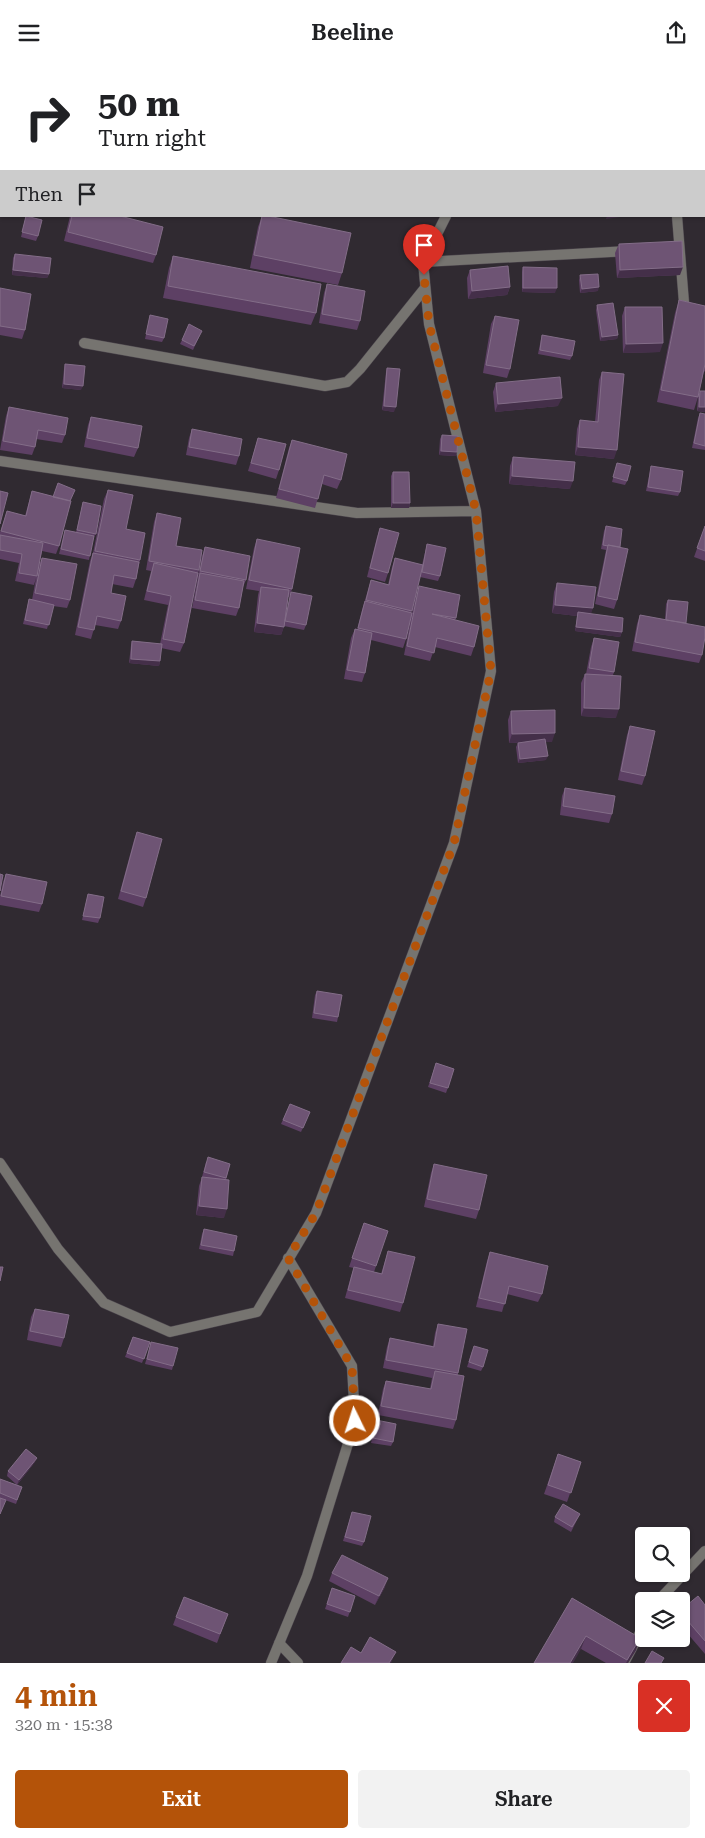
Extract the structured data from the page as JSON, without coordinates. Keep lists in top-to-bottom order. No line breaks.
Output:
{"page":{"header":"Beeline","turn":["50 m","Turn right"],"then":"Then","heading":["4 min","320 m · 15:38"],"buttons":["Exit","Share"]}}
